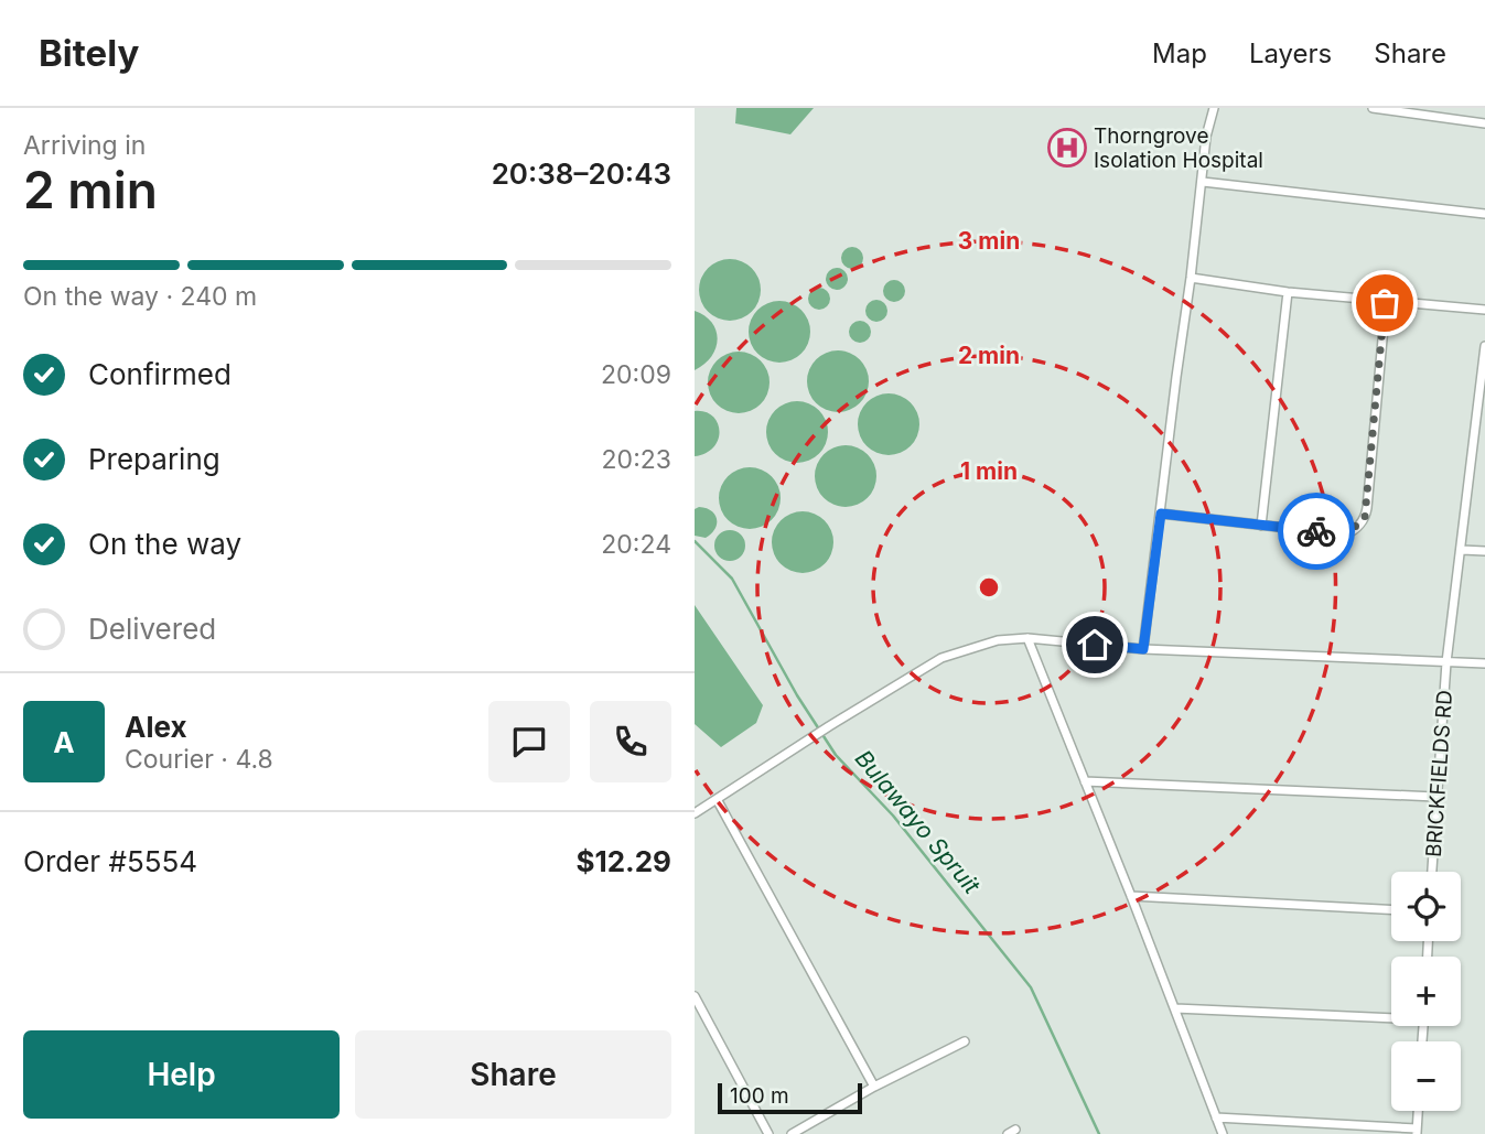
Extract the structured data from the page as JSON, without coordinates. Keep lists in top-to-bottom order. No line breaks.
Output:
{"streets":{"street":["BRICKFIELDS RD"]},"water":["Bulawayo Spruit"],"places":{"hospital":["Thorngrove Isolation Hospital"]},"scale_bar":"100 m","page":{"header":"Bitely","nav":["Map","Layers","Share"],"heading":["2 min","Arriving in","20:38–20:43"],"panel":["Alex","Courier · 4.8","Order #5554","$12.29"],"bar":"On the way · 240 m","list":[["Confirmed","20:09"],["Preparing","20:23"],["On the way","20:24"],"Delivered"],"round":"A","map_buttons":["+","−"],"buttons":["Help","Share"],"scale":"100 m"},"rings":["3 min","2 min","1 min"]}
